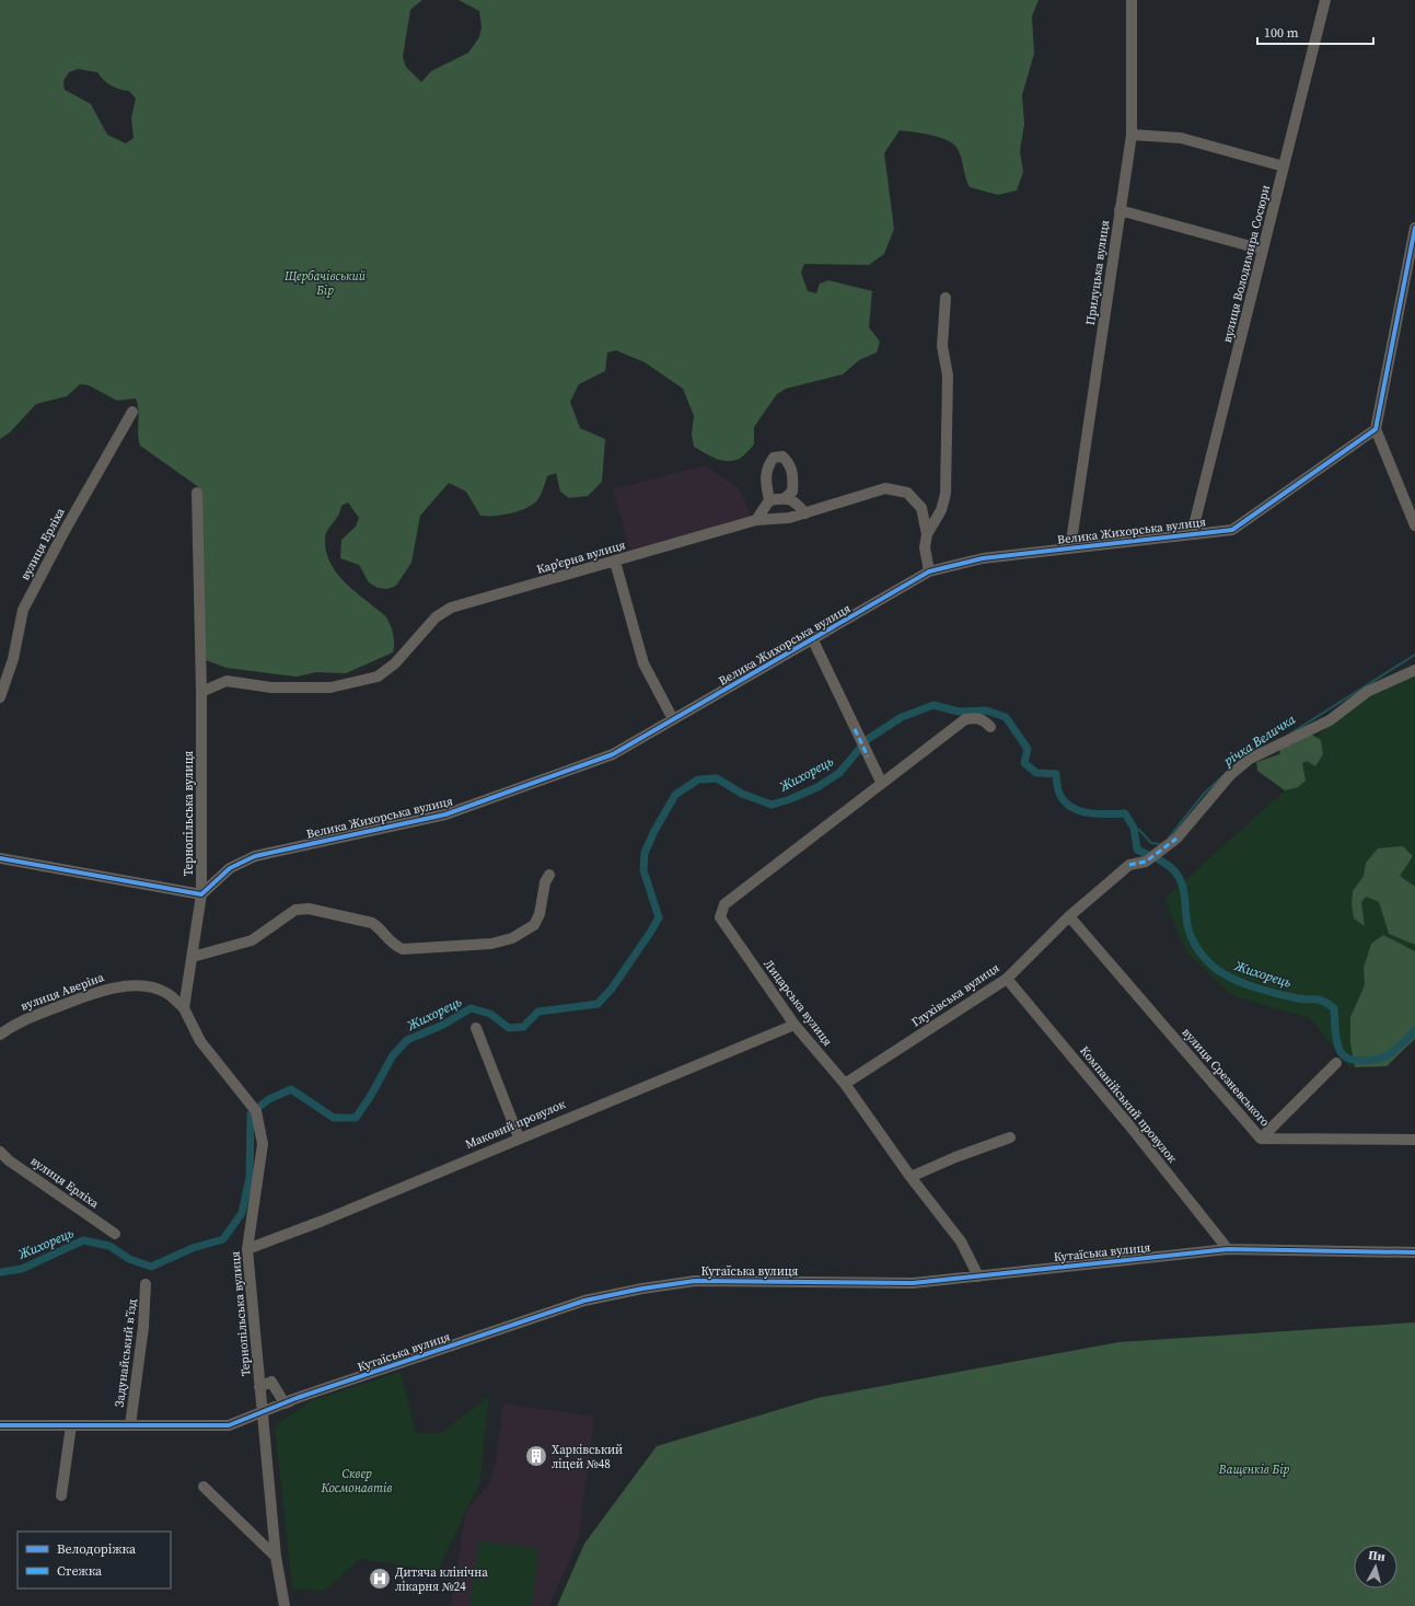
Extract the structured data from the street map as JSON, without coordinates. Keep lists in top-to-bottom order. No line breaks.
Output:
{"streets":{"street":["вулиця Володимира Сосюри","Прилуцька вулиця","Велика Жихорська вулиця","вулиця Ерліха","Кар’єрна вулиця","Тернопільська вулиця","вулиця Аверіна","Глухівська вулиця","Лицарська вулиця","вулиця Срезневського","Компанійський провулок","Маковий провулок","Кутаїська вулиця","Задунайський в’їзд"]},"crossings":[["вулиця Володимира Сосюри","Велика Жихорська вулиця"],["Прилуцька вулиця","Велика Жихорська вулиця"],["Велика Жихорська вулиця","Кар’єрна вулиця"],["Велика Жихорська вулиця","Тернопільська вулиця"],["Кар’єрна вулиця","Тернопільська вулиця"],["Тернопільська вулиця","вулиця Аверіна"],["Тернопільська вулиця","Маковий провулок"],["Тернопільська вулиця","Кутаїська вулиця"],["Глухівська вулиця","Лицарська вулиця"],["Глухівська вулиця","вулиця Срезневського"],["Глухівська вулиця","Компанійський провулок"],["Лицарська вулиця","Маковий провулок"],["Лицарська вулиця","Кутаїська вулиця"],["Компанійський провулок","Кутаїська вулиця"],["Кутаїська вулиця","Задунайський в’їзд"]],"water":["річка Величка","Жихорець"],"parks":["Щербачівський Бір","Ващенків Бір","Сквер Космонавтів"],"places":{"building":["Харківський ліцей №48"],"hospital":["Дитяча клінічна лікарня №24"]},"legend":["Велодоріжка","Стежка"],"scale_bar":"100 m","north":"top"}
